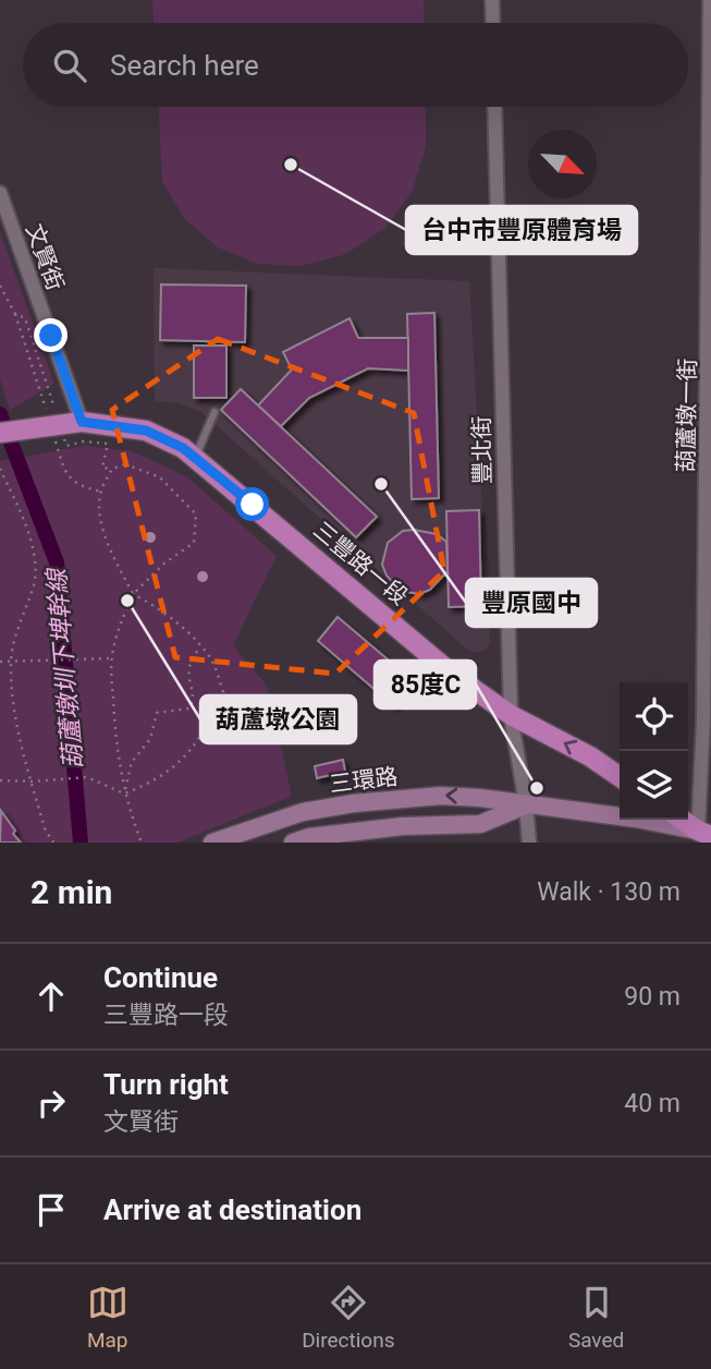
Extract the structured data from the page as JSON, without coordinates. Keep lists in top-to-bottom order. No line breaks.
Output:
{"streets":{"main road":["三豐路一段"],"street":["文賢街","葫蘆墩一街","豐北街","三環路"]},"crossings":[["文賢街","三豐路一段"],["葫蘆墩一街","三環路"],["豐北街","三豐路一段"],["豐北街","三環路"]],"water":["葫蘆墩圳下埤幹線"],"places":["台中市豐原體育場","豐原國中","葫蘆墩公園","85度C"],"north":"bottom right","page":{"search":"Search here","heading":["2 min","Walk · 130 m"],"list":[["Continue","三豐路一段","90 m"],["Turn right","文賢街","40 m"],"Arrive at destination"],"nav":["Map","Directions","Saved"]}}
